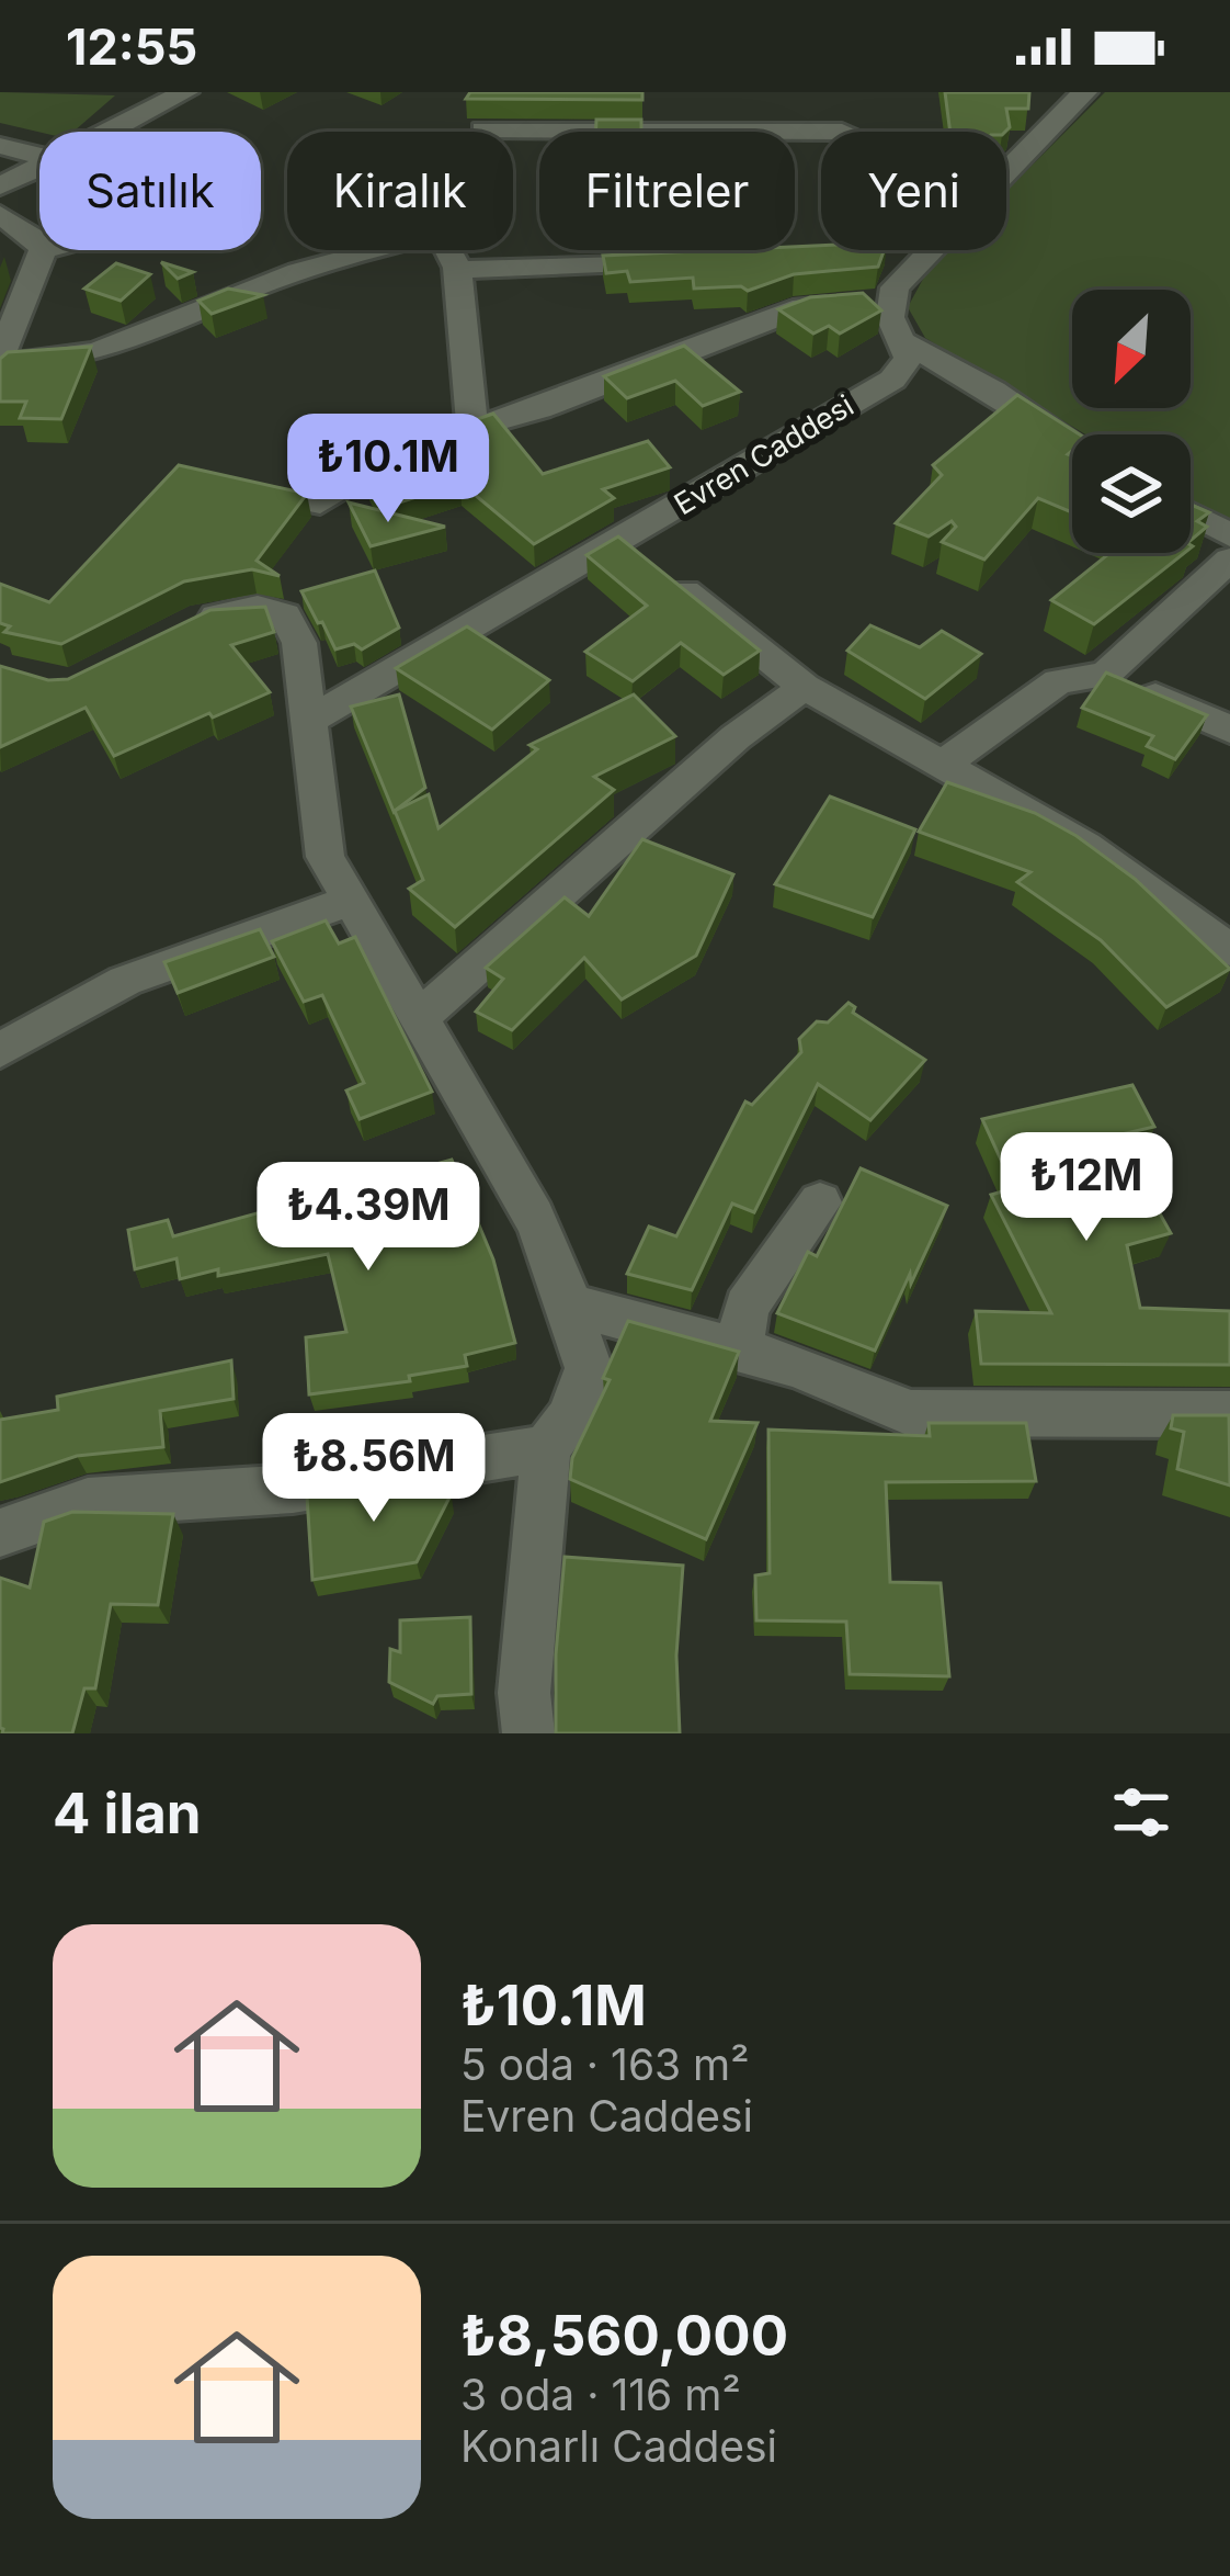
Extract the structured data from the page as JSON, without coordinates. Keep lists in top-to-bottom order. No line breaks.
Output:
{"streets":{"street":["Evren Caddesi"]},"north":"bottom left","page":{"status":"12:55","chip":["Satılık","Kiralık","Filtreler","Yeni"],"price":["₺10.1M","₺12M","₺4.39M","₺8.56M"],"heading":"4 ilan","list":[{"name":"₺10.1M","note":"5 oda · 163 m² · Evren Caddesi"},{"name":"₺8,560,000","note":"3 oda · 116 m² · Konarlı Caddesi"}]}}
